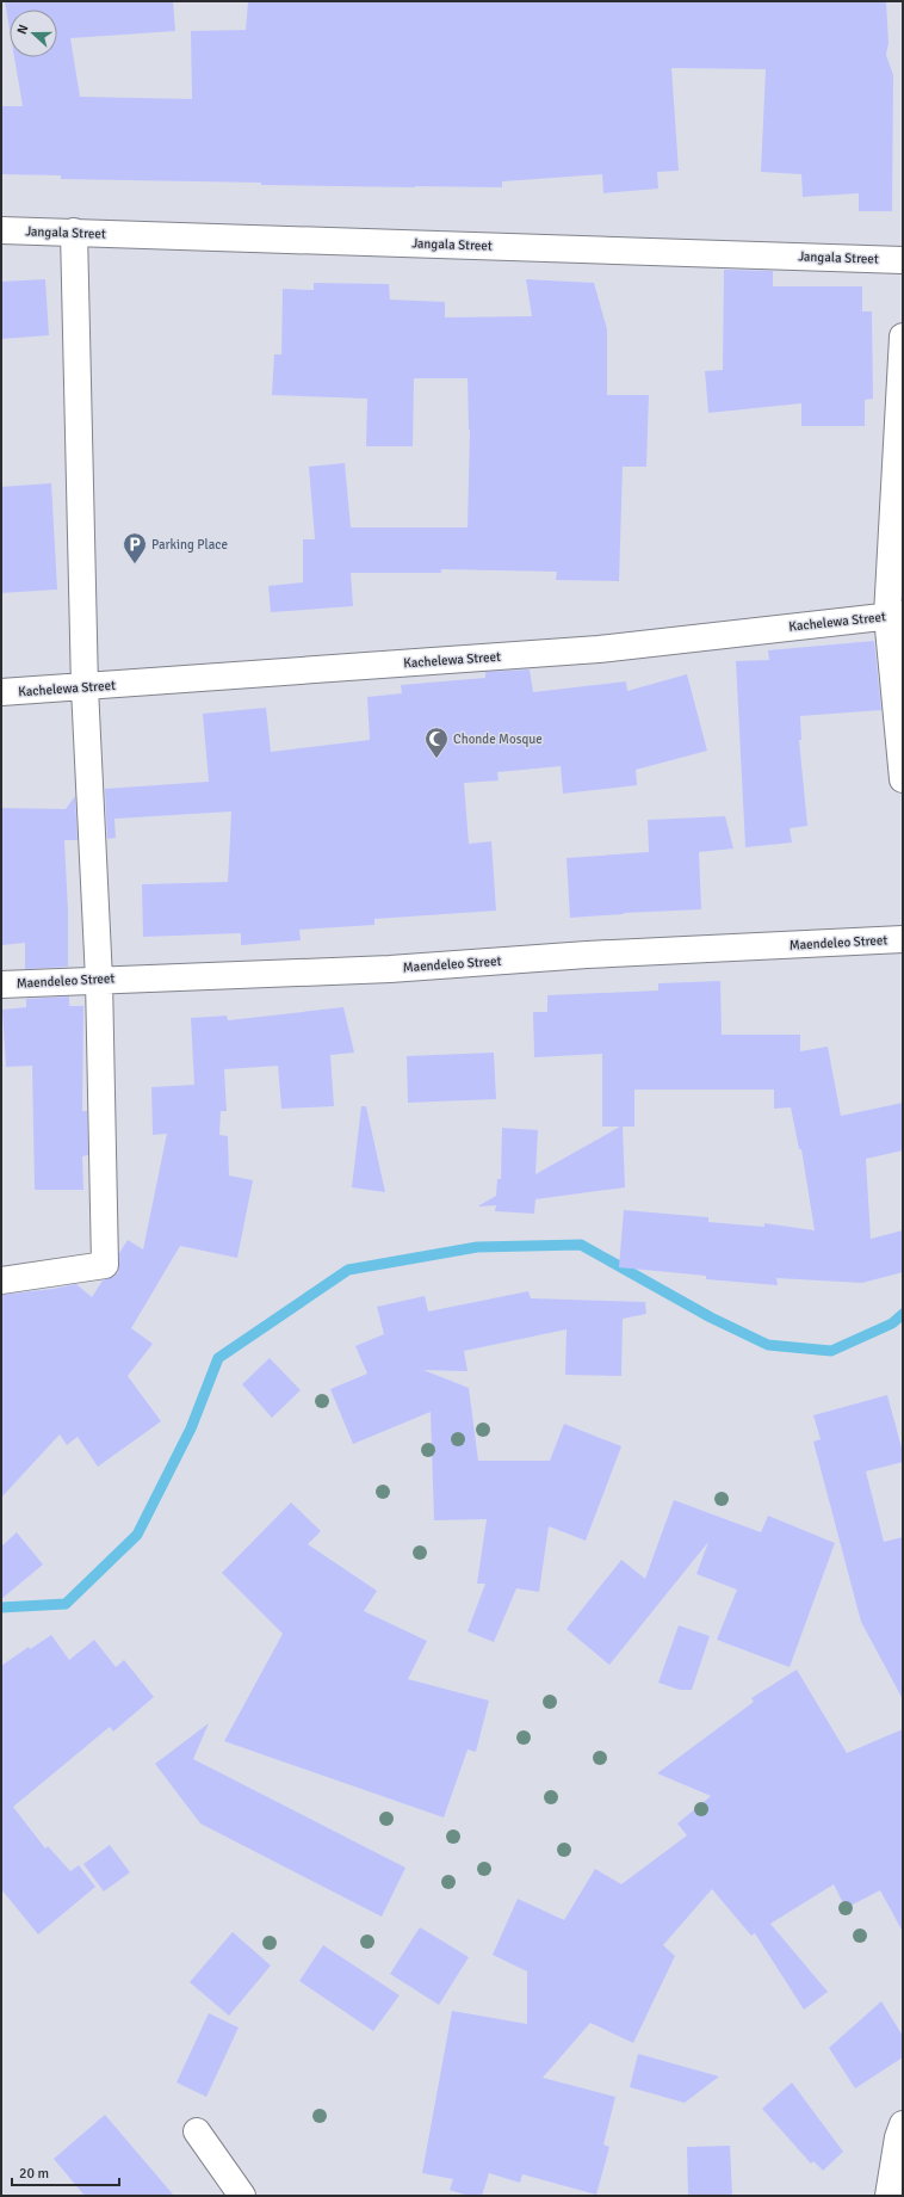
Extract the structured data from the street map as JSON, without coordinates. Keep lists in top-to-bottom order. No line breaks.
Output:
{"streets":{"street":["Jangala Street","Kachelewa Street","Maendeleo Street"]},"places":{"parking":["Parking Place"],"mosque":["Chonde Mosque"]},"scale_bar":"20 m","north":"left"}
